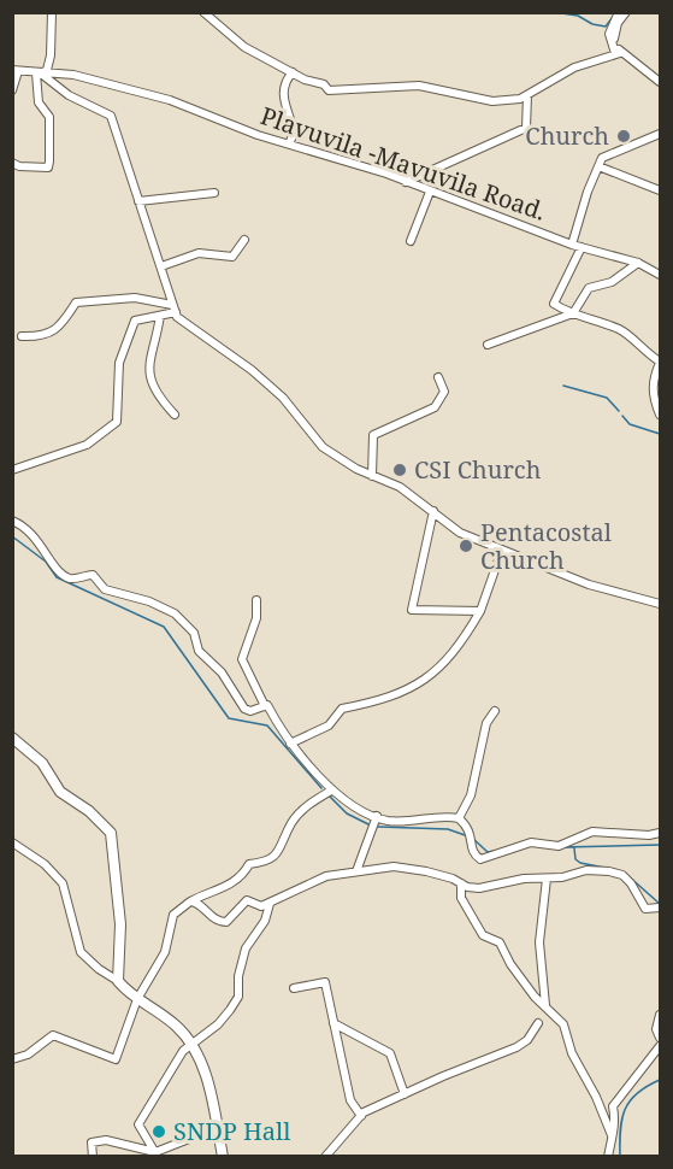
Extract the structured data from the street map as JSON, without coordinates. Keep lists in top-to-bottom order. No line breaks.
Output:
{"streets":{"street":["Plavuvila -Mavuvila Road."]},"places":["Church","CSI Church","Pentacostal Church","SNDP Hall"]}
